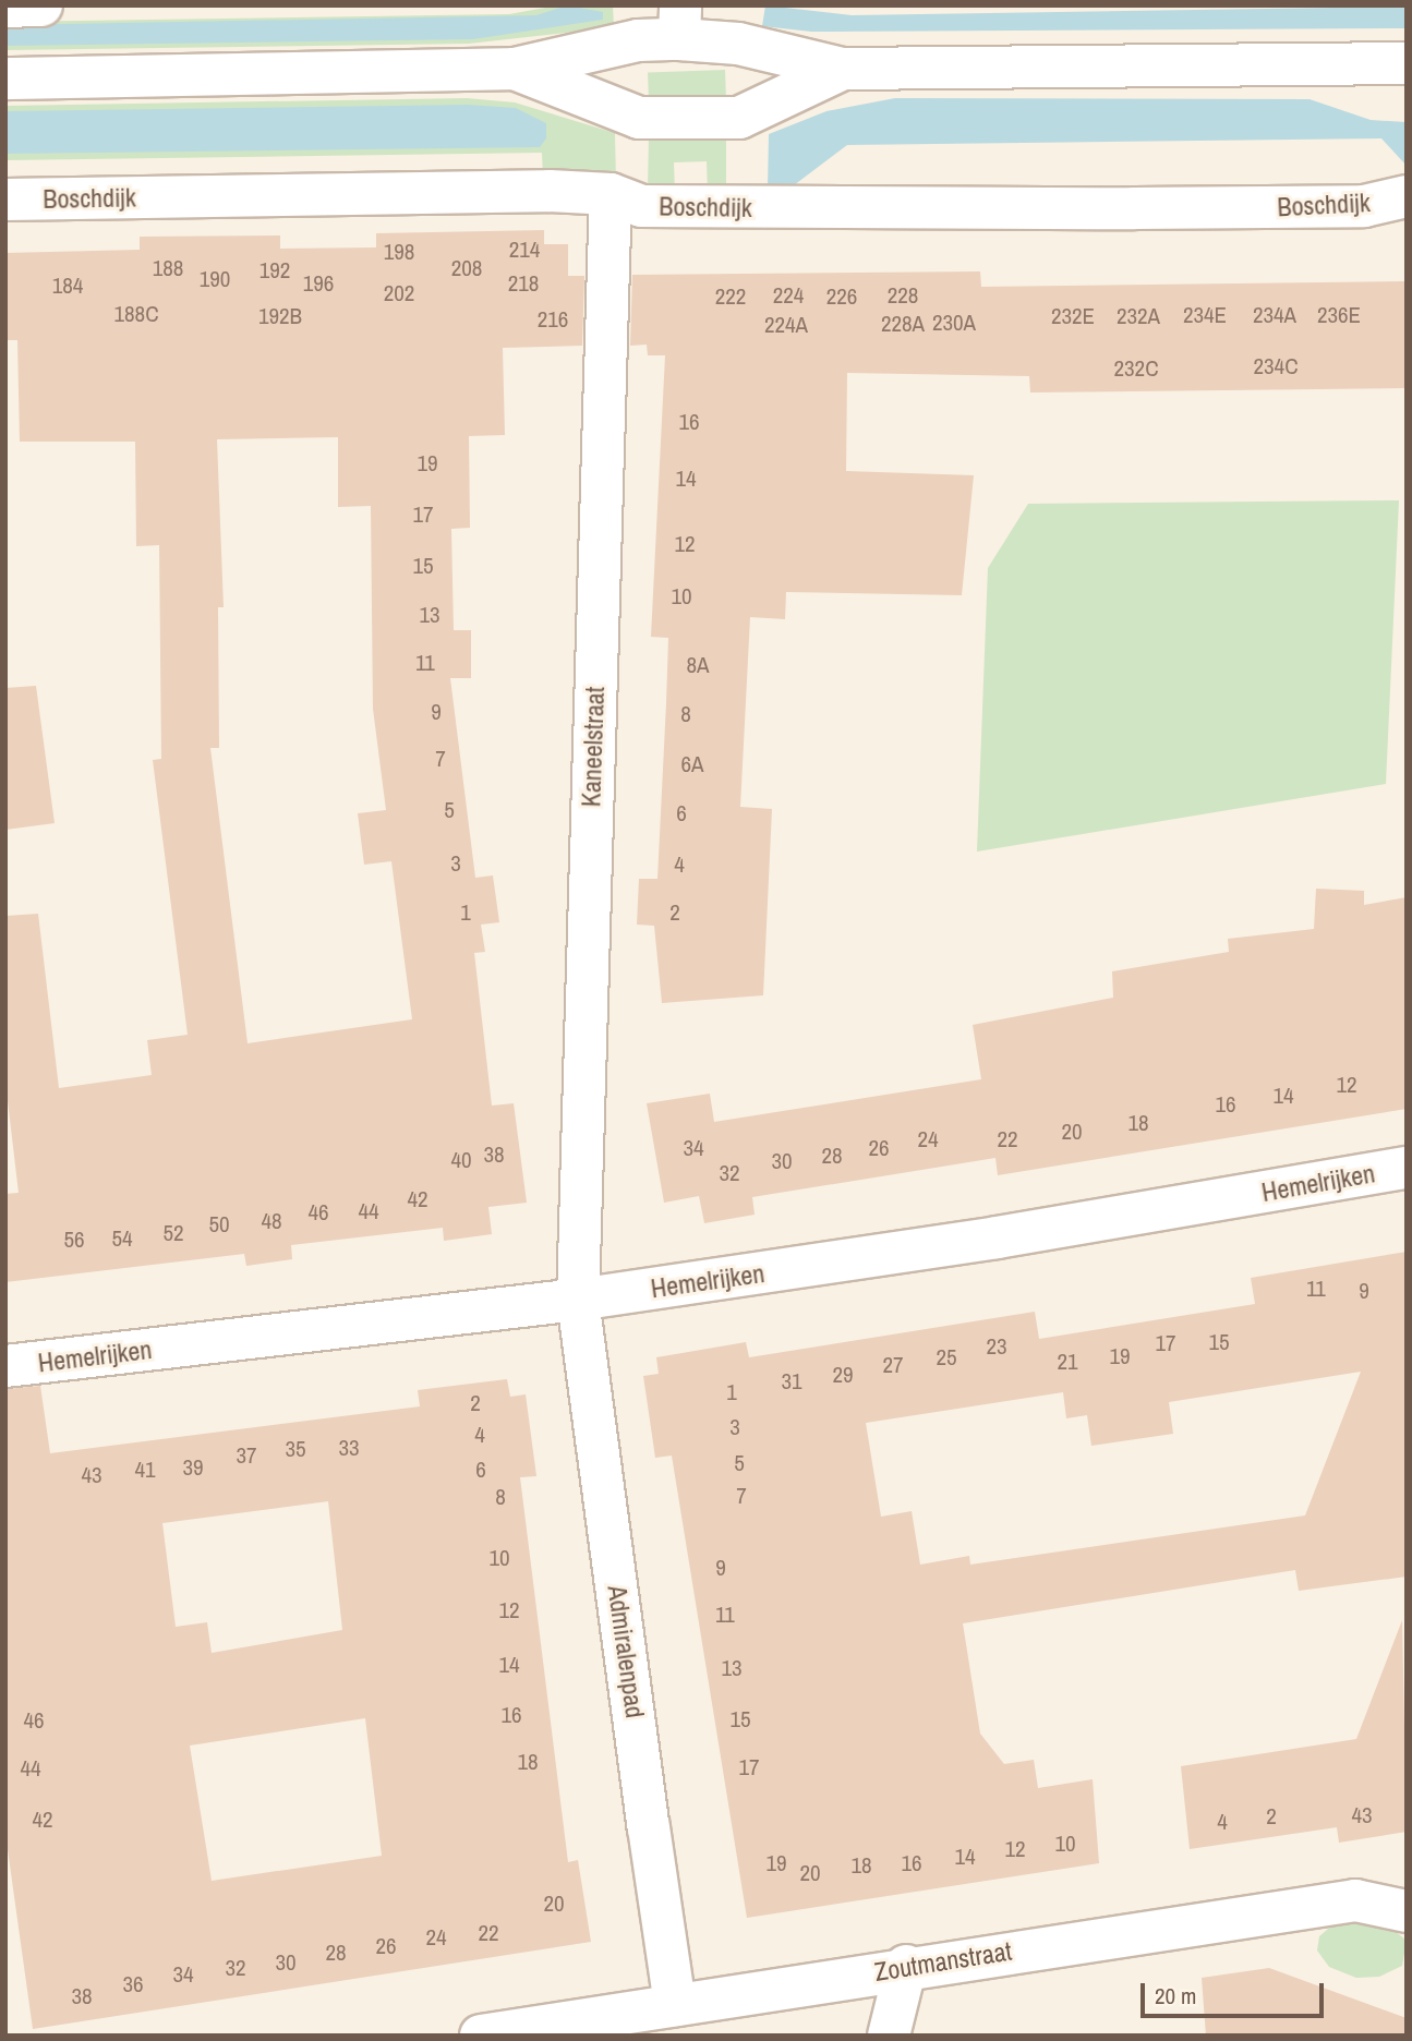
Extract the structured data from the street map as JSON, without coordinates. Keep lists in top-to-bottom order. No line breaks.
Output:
{"streets":{"street":["Boschdijk","Kaneelstraat","Hemelrijken","Admiralenpad","Zoutmanstraat"]},"crossings":[["Boschdijk","Kaneelstraat"],["Kaneelstraat","Hemelrijken"],["Kaneelstraat","Admiralenpad"],["Hemelrijken","Admiralenpad"],["Admiralenpad","Zoutmanstraat"]],"house_numbers":["214","198","188","208","192","190","196","218","184","202","224","228","222","226","188C","234E","234A","236E","192B","232E","232A","216","230A","228A","224A","234C","232C","16","19","14","17","12","15","10","13","11","8A","9","8","7","6A","5","6","3","4","1","2","12","14","16","18","20","24","22","34","26","38","28","40","30","32","42","44","46","48","50","52","54","56","11","9","15","17","23","19","25","21","27","29","31","1","2","3","4","33","35","37","5","39","41","6","43","7","8","10","9","12","11","14","13","16","15","46","18","17","44","43","2","42","4","10","12","14","19","16","18","20","20","22","24","26","28","30","32","34","36","38"],"scale_bar":"20 m"}
